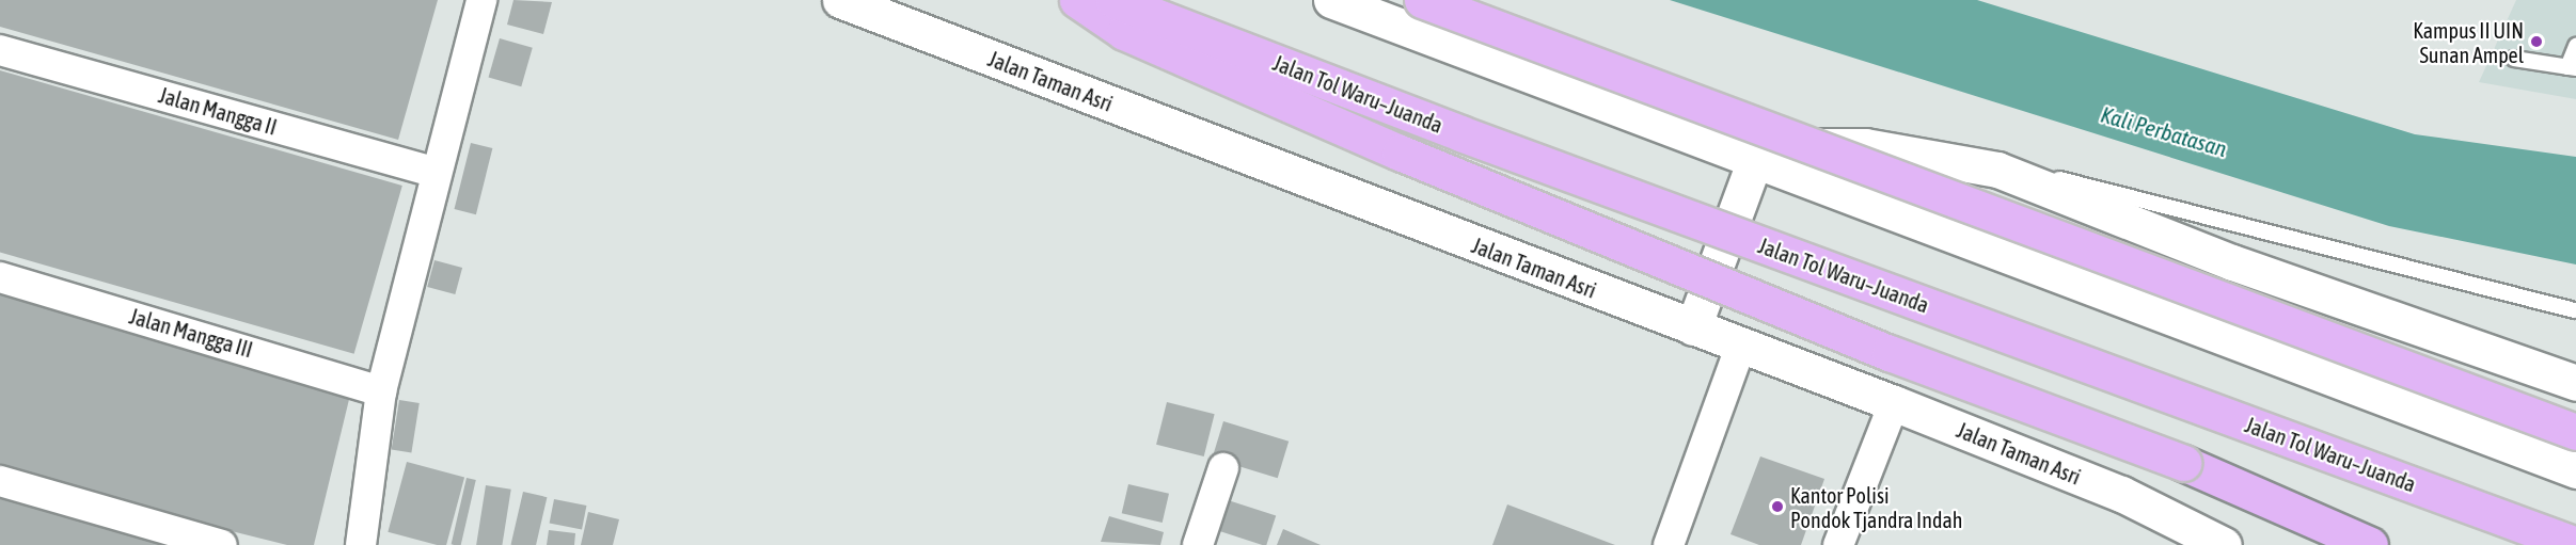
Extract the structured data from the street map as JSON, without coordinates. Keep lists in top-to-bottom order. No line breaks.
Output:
{"streets":{"highway":["Jalan Tol Waru–Juanda"],"main road":["Jalan Taman Asri"],"street":["Jalan Mangga II","Jalan Mangga III"]},"water":["Kali Perbatasan"],"places":["Kampus II UIN Sunan Ampel","Kantor Polisi Pondok Tjandra Indah"]}
